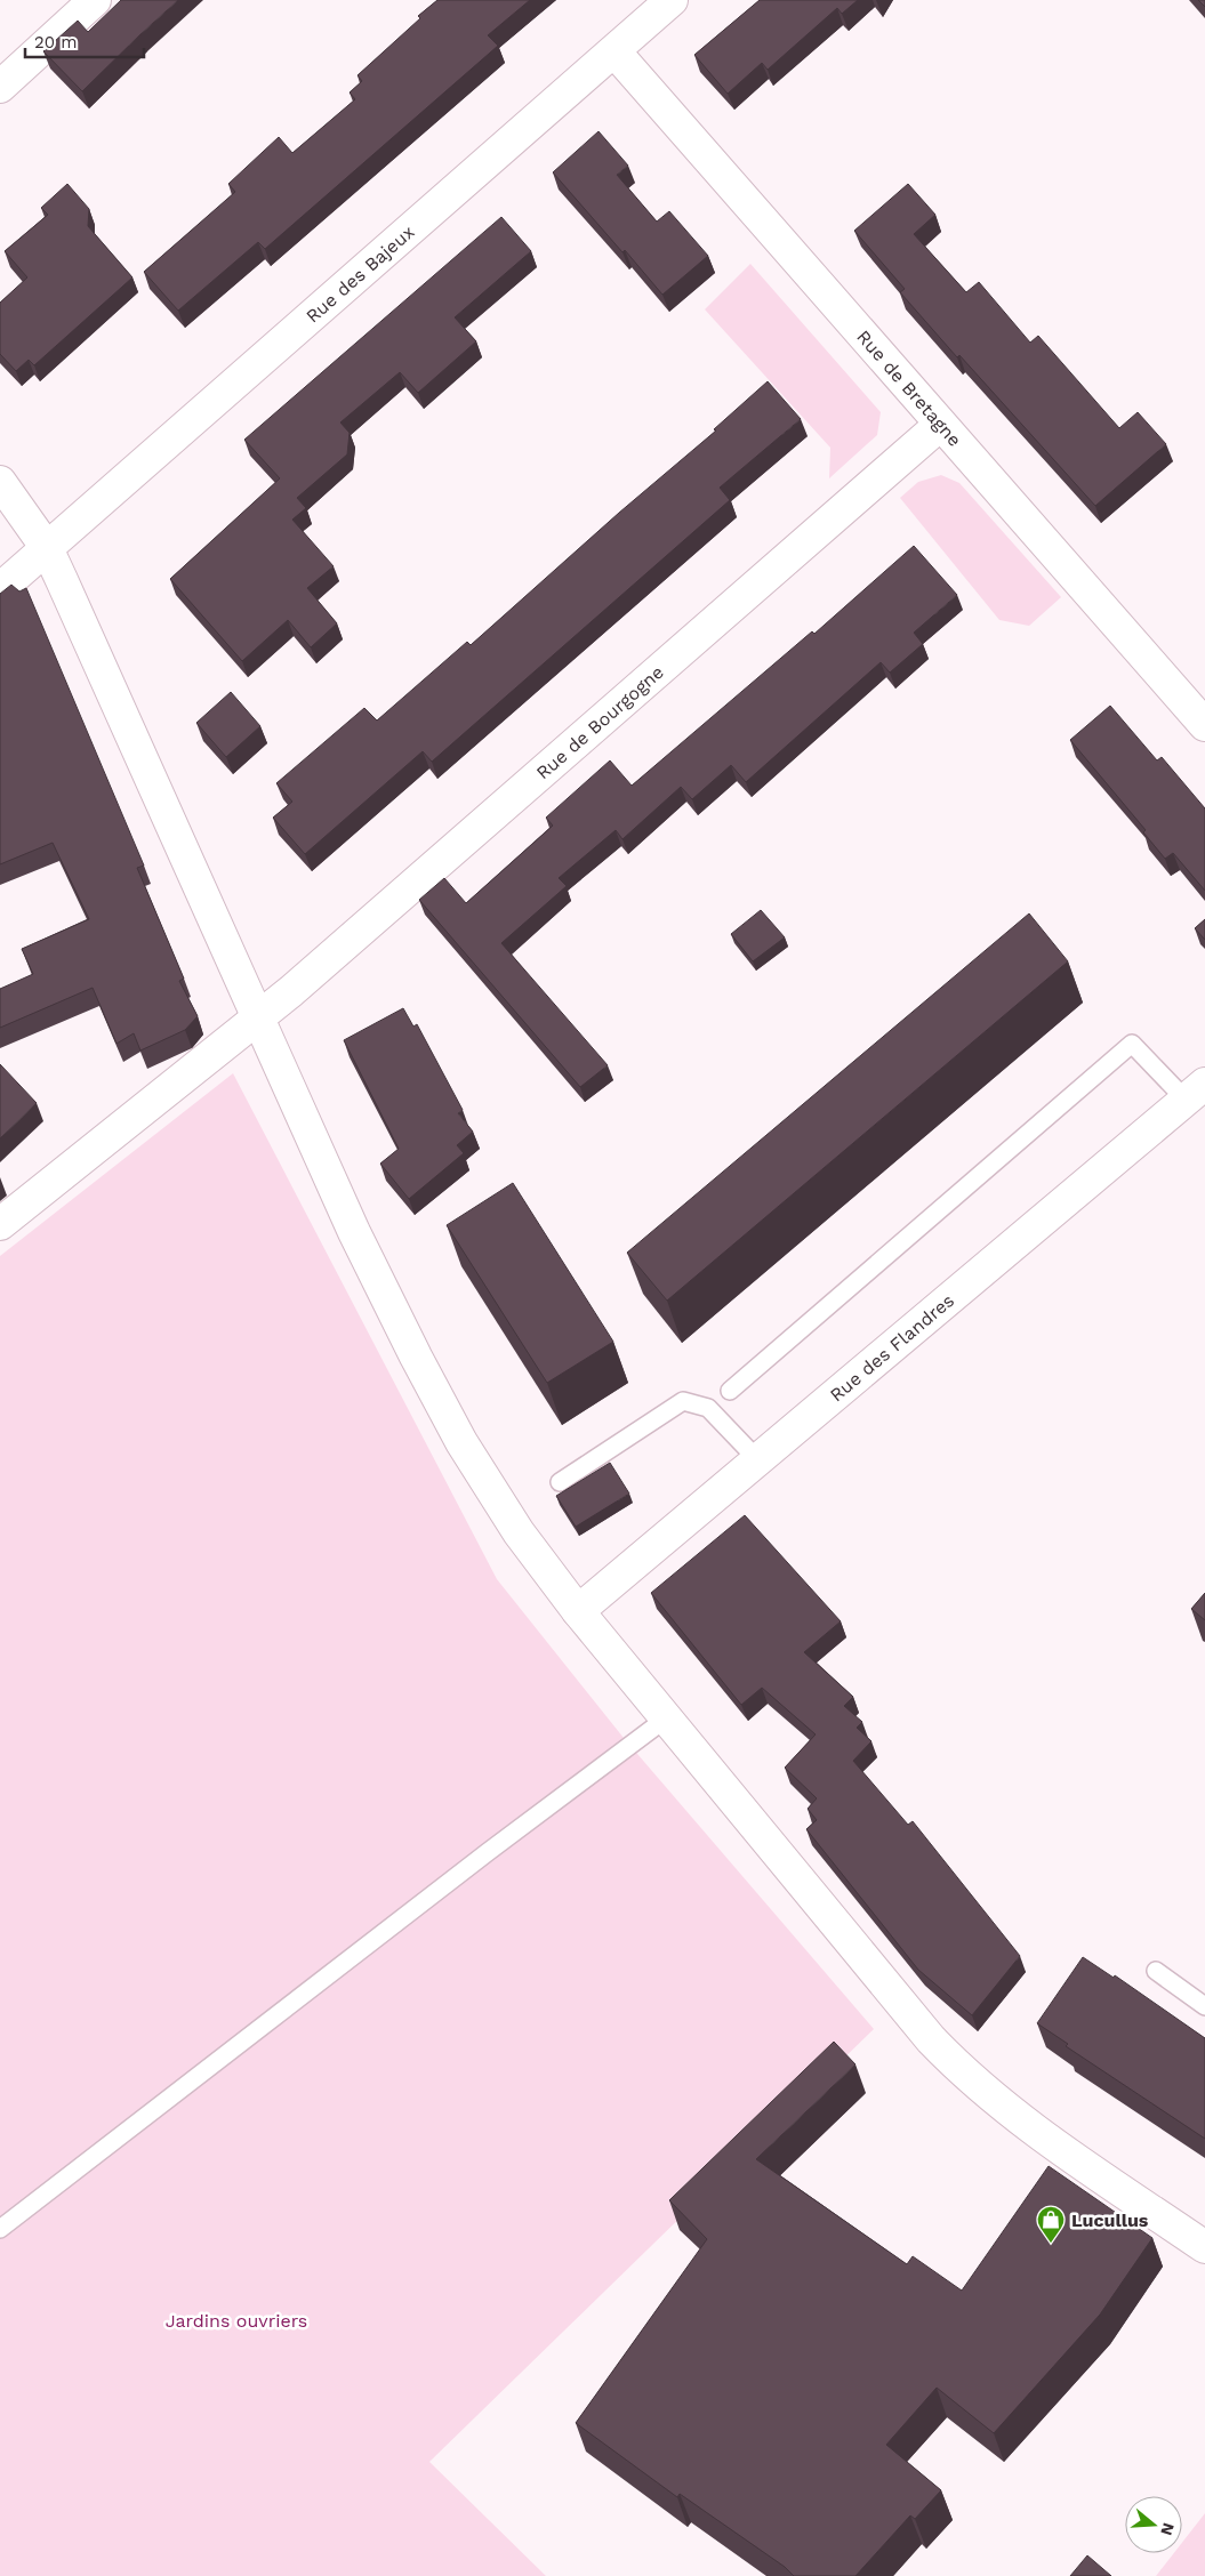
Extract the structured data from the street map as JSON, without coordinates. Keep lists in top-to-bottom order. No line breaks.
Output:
{"streets":{"street":["Rue des Bajeux","Rue de Bretagne","Rue de Bourgogne","Rue des Flandres"]},"crossings":[["Rue des Bajeux","Rue de Bretagne"],["Rue de Bretagne","Rue de Bourgogne"]],"parks":["Jardins ouvriers"],"places":{"shop":["Lucullus"]},"scale_bar":"20 m","north":"right"}
